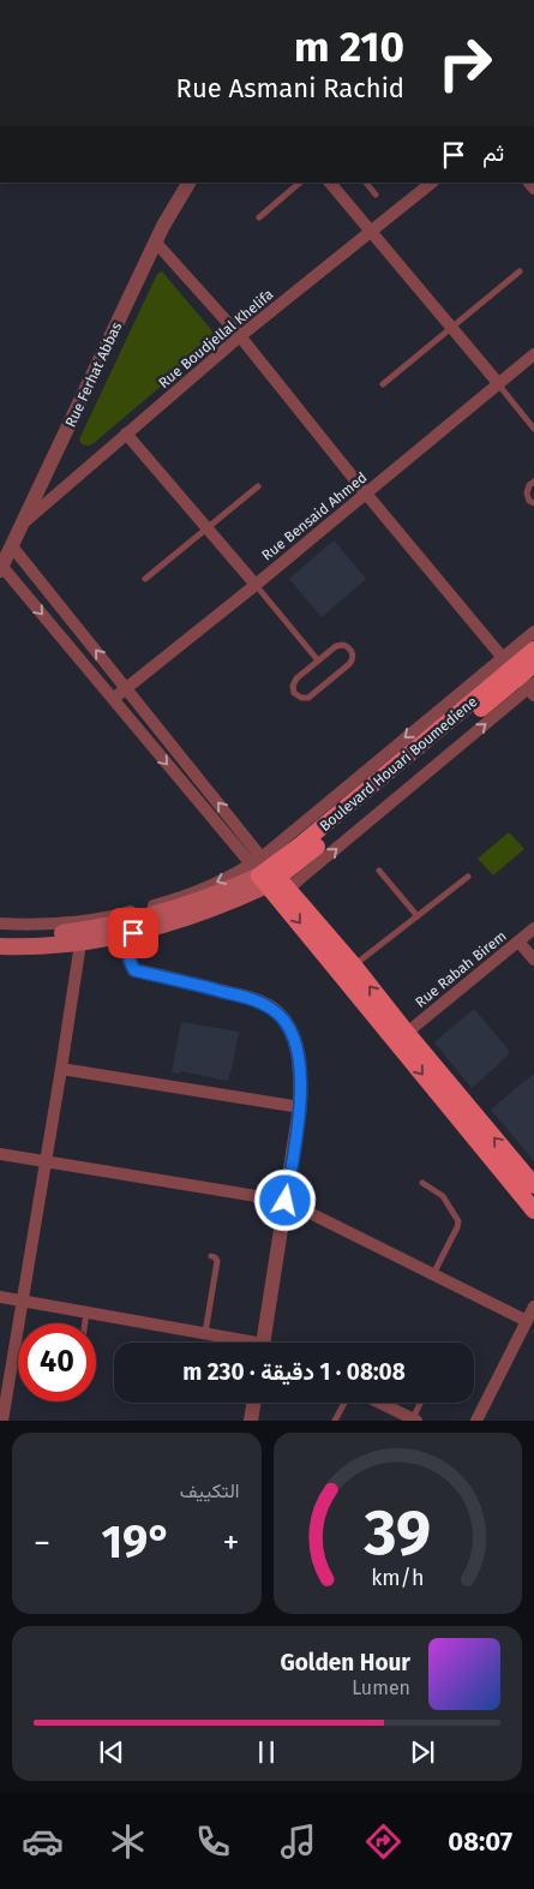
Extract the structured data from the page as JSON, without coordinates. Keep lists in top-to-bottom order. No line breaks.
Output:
{"streets":{"main road":["Boulevard Houari Boumediene"],"street":["Rue Boudjellal Khelifa","Rue Ferhat Abbas","Rue Bensaid Ahmed","Rue Rabah Birem"]},"crossings":[["Rue Boudjellal Khelifa","Rue Ferhat Abbas"]],"page":{"turn":["210 m","Rue Asmani Rachid"],"then":"ثم","limit":"40","trip":"08:08 · 1 دقيقة · 230 m","tile":"التكييف","heat":["−","19°","+"],"song":["Golden Hour","Lumen"],"tabs":"08:07","gauge":["39","km/h"]}}
